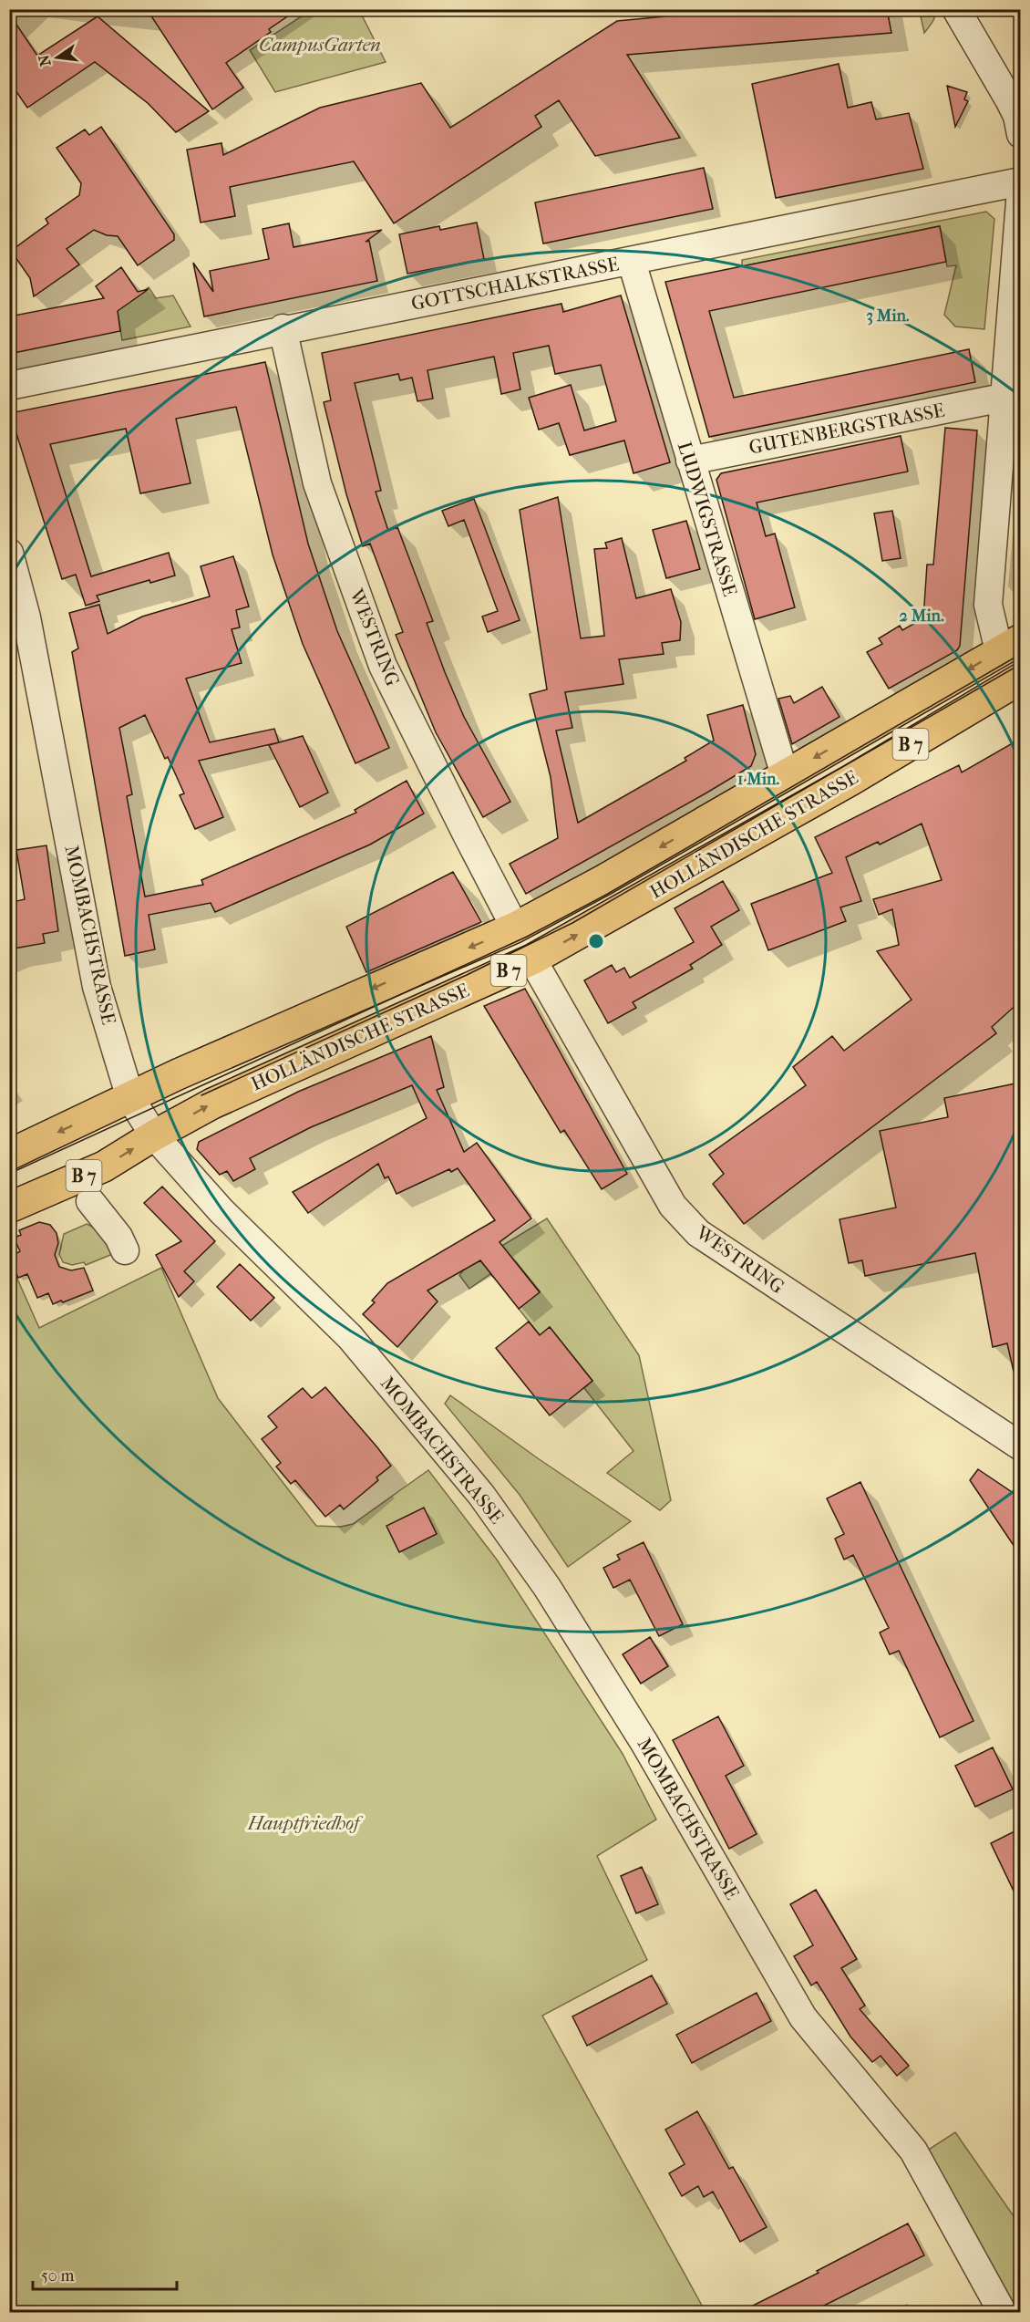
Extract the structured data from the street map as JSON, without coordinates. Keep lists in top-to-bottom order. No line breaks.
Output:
{"streets":{"main road":["B 7","HOLLÄNDISCHE STRASSE"],"street":["GOTTSCHALKSTRASSE","GUTENBERGSTRASSE","LUDWIGSTRASSE","WESTRING","MOMBACHSTRASSE"]},"crossings":[["GOTTSCHALKSTRASSE","LUDWIGSTRASSE"],["GOTTSCHALKSTRASSE","WESTRING"],["GUTENBERGSTRASSE","LUDWIGSTRASSE"],["LUDWIGSTRASSE","HOLLÄNDISCHE STRASSE"],["WESTRING","HOLLÄNDISCHE STRASSE"],["HOLLÄNDISCHE STRASSE","MOMBACHSTRASSE"]],"parks":["CampusGarten","Hauptfriedhof"],"scale_bar":"50 m","north":"left","rings":["3 Min.","2 Min.","1 Min."]}
